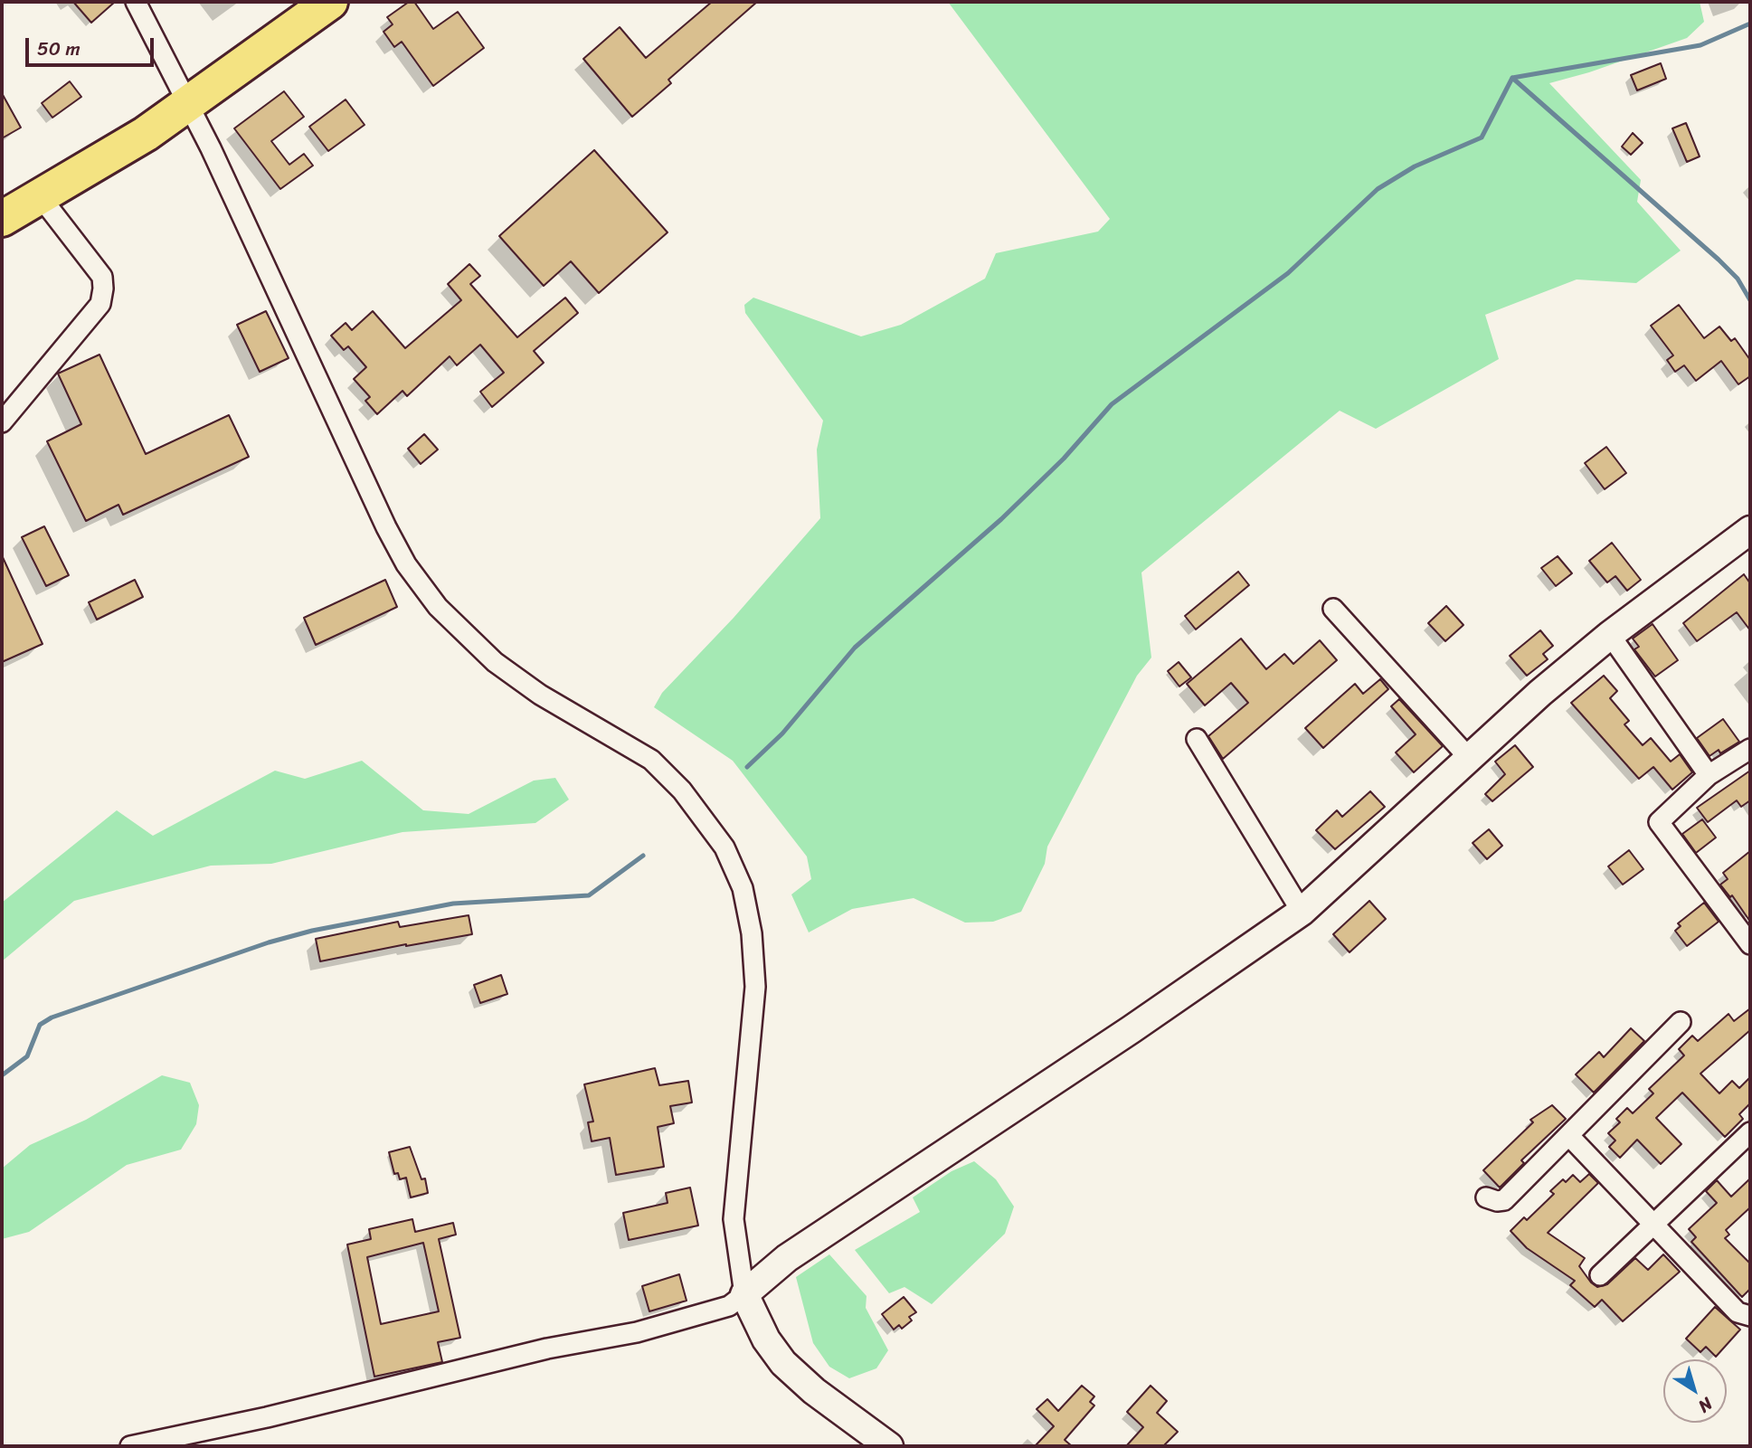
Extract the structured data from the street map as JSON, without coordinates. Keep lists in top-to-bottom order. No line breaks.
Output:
{"scale_bar":"50 m","north":"bottom right"}
